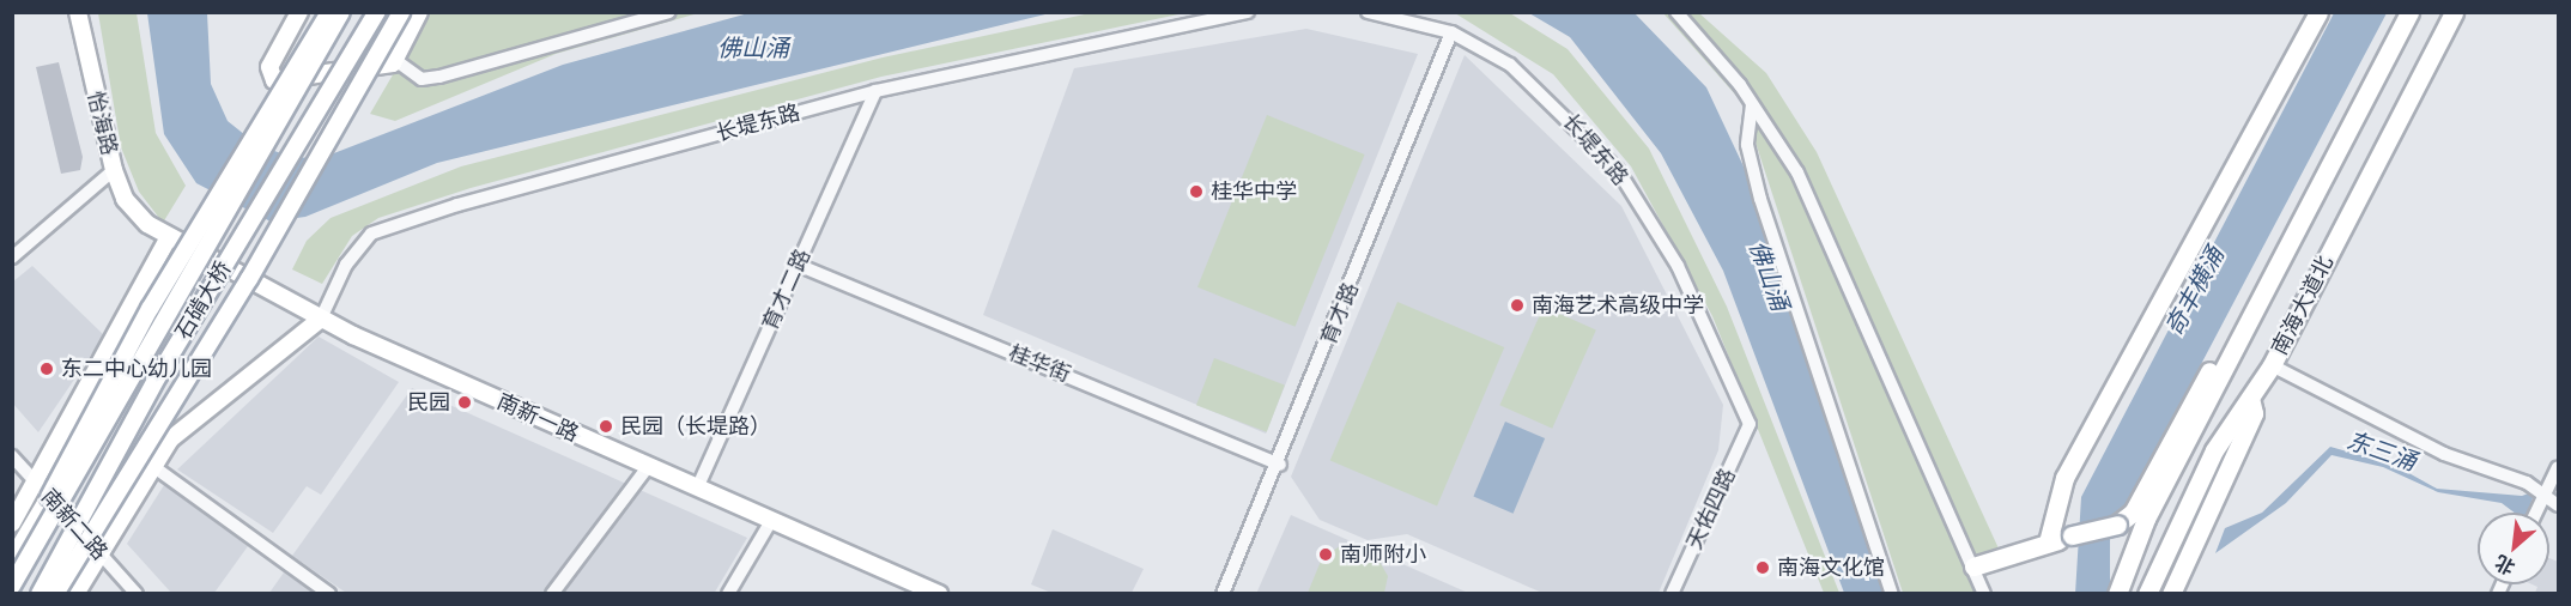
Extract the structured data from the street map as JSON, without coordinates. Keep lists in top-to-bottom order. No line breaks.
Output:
{"streets":{"highway":["南海大道北"],"main road":["怡海路","石𬒔大桥","南新一路"],"street":["长堤东路","育才二路","育才路","桂华街","天佑四路","南新二路"]},"crossings":[["怡海路","南新一路"],["长堤东路","育才二路"],["长堤东路","育才路"],["长堤东路","南新一路"],["长堤东路","天佑四路"],["育才二路","桂华街"],["育才二路","南新一路"],["育才路","桂华街"]],"water":["佛山涌","奇丰横涌","东三涌"],"places":["桂华中学","南海艺术高级中学","东二中心幼儿园","民园","民园（长堤路）","南师附小","南海文化馆"],"north":"bottom left"}
